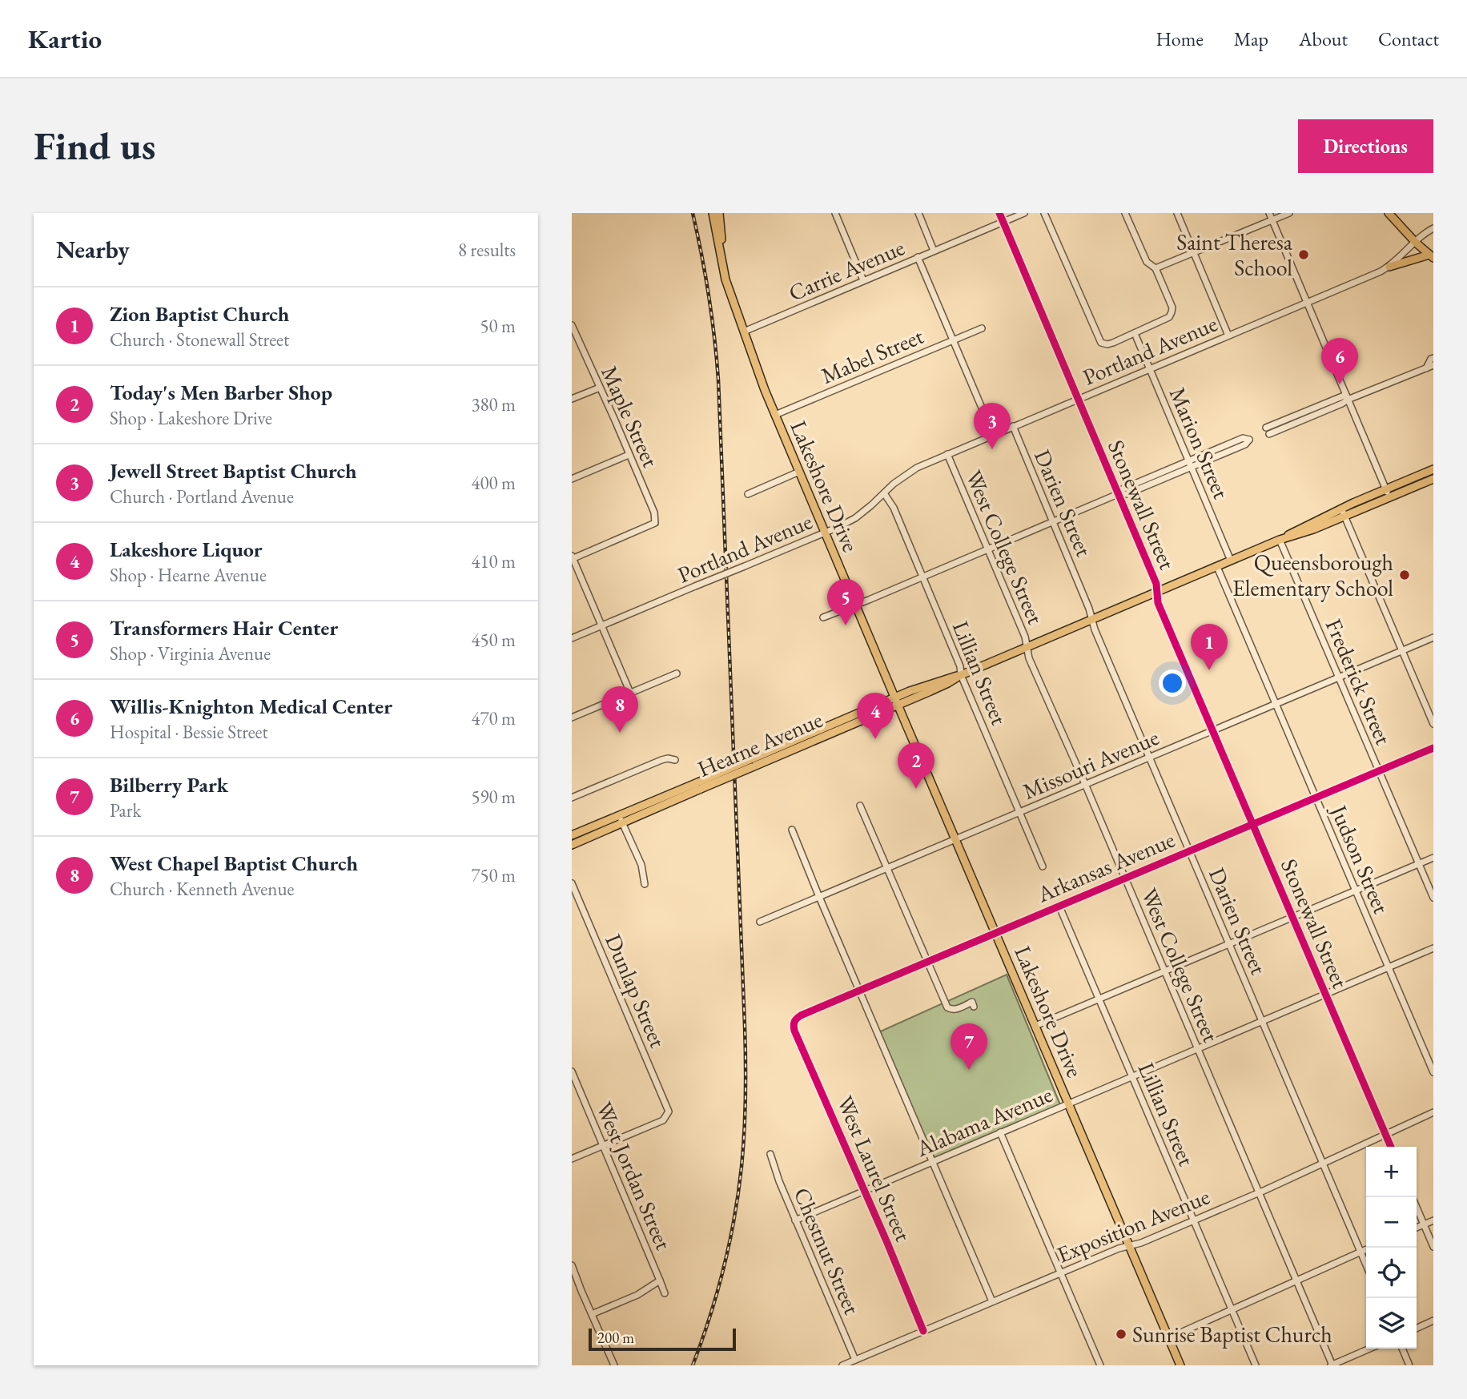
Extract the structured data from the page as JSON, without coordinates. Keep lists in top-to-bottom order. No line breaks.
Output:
{"streets":{"main road":["Lakeshore Drive","Hearne Avenue"],"street":["Carrie Avenue","Portland Avenue","Mabel Street","Maple Street","Marion Street","Darien Street","Stonewall Street","West College Street","Lillian Street","Frederick Street","Missouri Avenue","Judson Street","Arkansas Avenue","Dunlap Street","Alabama Avenue","West Laurel Street","West Jordan Street","Exposition Avenue","Chestnut Street"]},"crossings":[["Carrie Avenue","Lakeshore Drive"],["Carrie Avenue","Stonewall Street"],["Portland Avenue","Marion Street"],["Portland Avenue","Lakeshore Drive"],["Portland Avenue","Darien Street"],["Portland Avenue","Stonewall Street"],["Portland Avenue","West College Street"],["Portland Avenue","Lillian Street"],["Mabel Street","Lakeshore Drive"],["Marion Street","Hearne Avenue"],["Lakeshore Drive","Hearne Avenue"],["Lakeshore Drive","Missouri Avenue"],["Lakeshore Drive","Arkansas Avenue"],["Lakeshore Drive","Alabama Avenue"],["Lakeshore Drive","Exposition Avenue"],["Darien Street","Hearne Avenue"],["Darien Street","Missouri Avenue"],["Darien Street","Arkansas Avenue"],["Darien Street","Alabama Avenue"],["Darien Street","Exposition Avenue"],["Stonewall Street","Hearne Avenue"],["Stonewall Street","Missouri Avenue"],["Stonewall Street","Arkansas Avenue"],["Stonewall Street","Alabama Avenue"],["Stonewall Street","Exposition Avenue"],["West College Street","Hearne Avenue"],["West College Street","Missouri Avenue"],["West College Street","Arkansas Avenue"],["West College Street","Alabama Avenue"],["West College Street","Exposition Avenue"],["Lillian Street","Hearne Avenue"],["Lillian Street","Missouri Avenue"],["Lillian Street","Arkansas Avenue"],["Lillian Street","Alabama Avenue"],["Lillian Street","Exposition Avenue"],["Frederick Street","Hearne Avenue"],["Frederick Street","Missouri Avenue"],["Frederick Street","Arkansas Avenue"],["Hearne Avenue","Judson Street"],["Missouri Avenue","Judson Street"],["Judson Street","Arkansas Avenue"],["Judson Street","Alabama Avenue"],["Arkansas Avenue","West Laurel Street"],["Dunlap Street","West Jordan Street"],["Alabama Avenue","West Laurel Street"],["Alabama Avenue","Chestnut Street"],["West Laurel Street","Exposition Avenue"],["Exposition Avenue","Chestnut Street"]],"places":["Saint Theresa School","Queensborough Elementary School","Sunrise Baptist Church"],"scale_bar":"200 m","page":{"header":"Kartio","nav":["Home","Map","About","Contact"],"buttons":"Directions","title":"Find us","heading":["Nearby","8 results"],"list":[{"mark":"1","name":"Zion Baptist Church","note":"Church · Stonewall Street","value":"50 m"},{"mark":"2","name":"Today's Men Barber Shop","note":"Shop · Lakeshore Drive","value":"380 m"},{"mark":"3","name":"Jewell Street Baptist Church","note":"Church · Portland Avenue","value":"400 m"},{"mark":"4","name":"Lakeshore Liquor","note":"Shop · Hearne Avenue","value":"410 m"},{"mark":"5","name":"Transformers Hair Center","note":"Shop · Virginia Avenue","value":"450 m"},{"mark":"6","name":"Willis-Knighton Medical Center","note":"Hospital · Bessie Street","value":"470 m"},{"mark":"7","name":"Bilberry Park","note":"Park","value":"590 m"},{"mark":"8","name":"West Chapel Baptist Church","note":"Church · Kenneth Avenue","value":"750 m"}],"pins":["6","3","5","1","8","4","2","7"],"map_buttons":["+","−"],"scale":"200 m"}}
